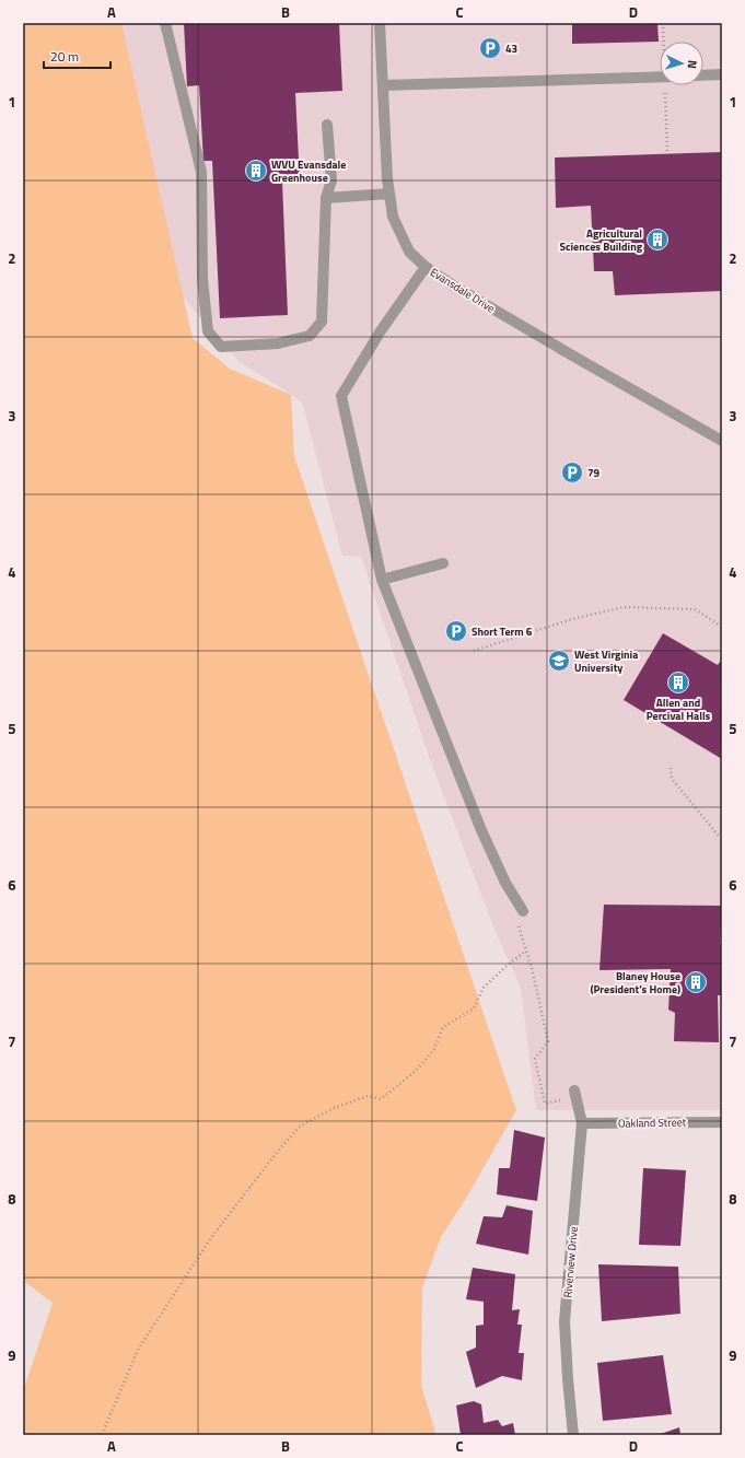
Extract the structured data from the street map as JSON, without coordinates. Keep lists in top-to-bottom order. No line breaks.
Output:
{"streets":{"street":["Evansdale Drive","Oakland Street","Riverview Drive"]},"crossings":[["Oakland Street","Riverview Drive"]],"places":{"parking":["43","79","Short Term 6"],"building":["WVU Evansdale Greenhouse","Agricultural Sciences Building","Allen and Percival Halls","Blaney House (President’s Home)"],"school or university":["West Virginia University"]},"scale_bar":"20 m","north":"right","grid":{"columns":["A","B","C","D"],"rows":["1","2","3","4","5","6","7","8","9"]}}
